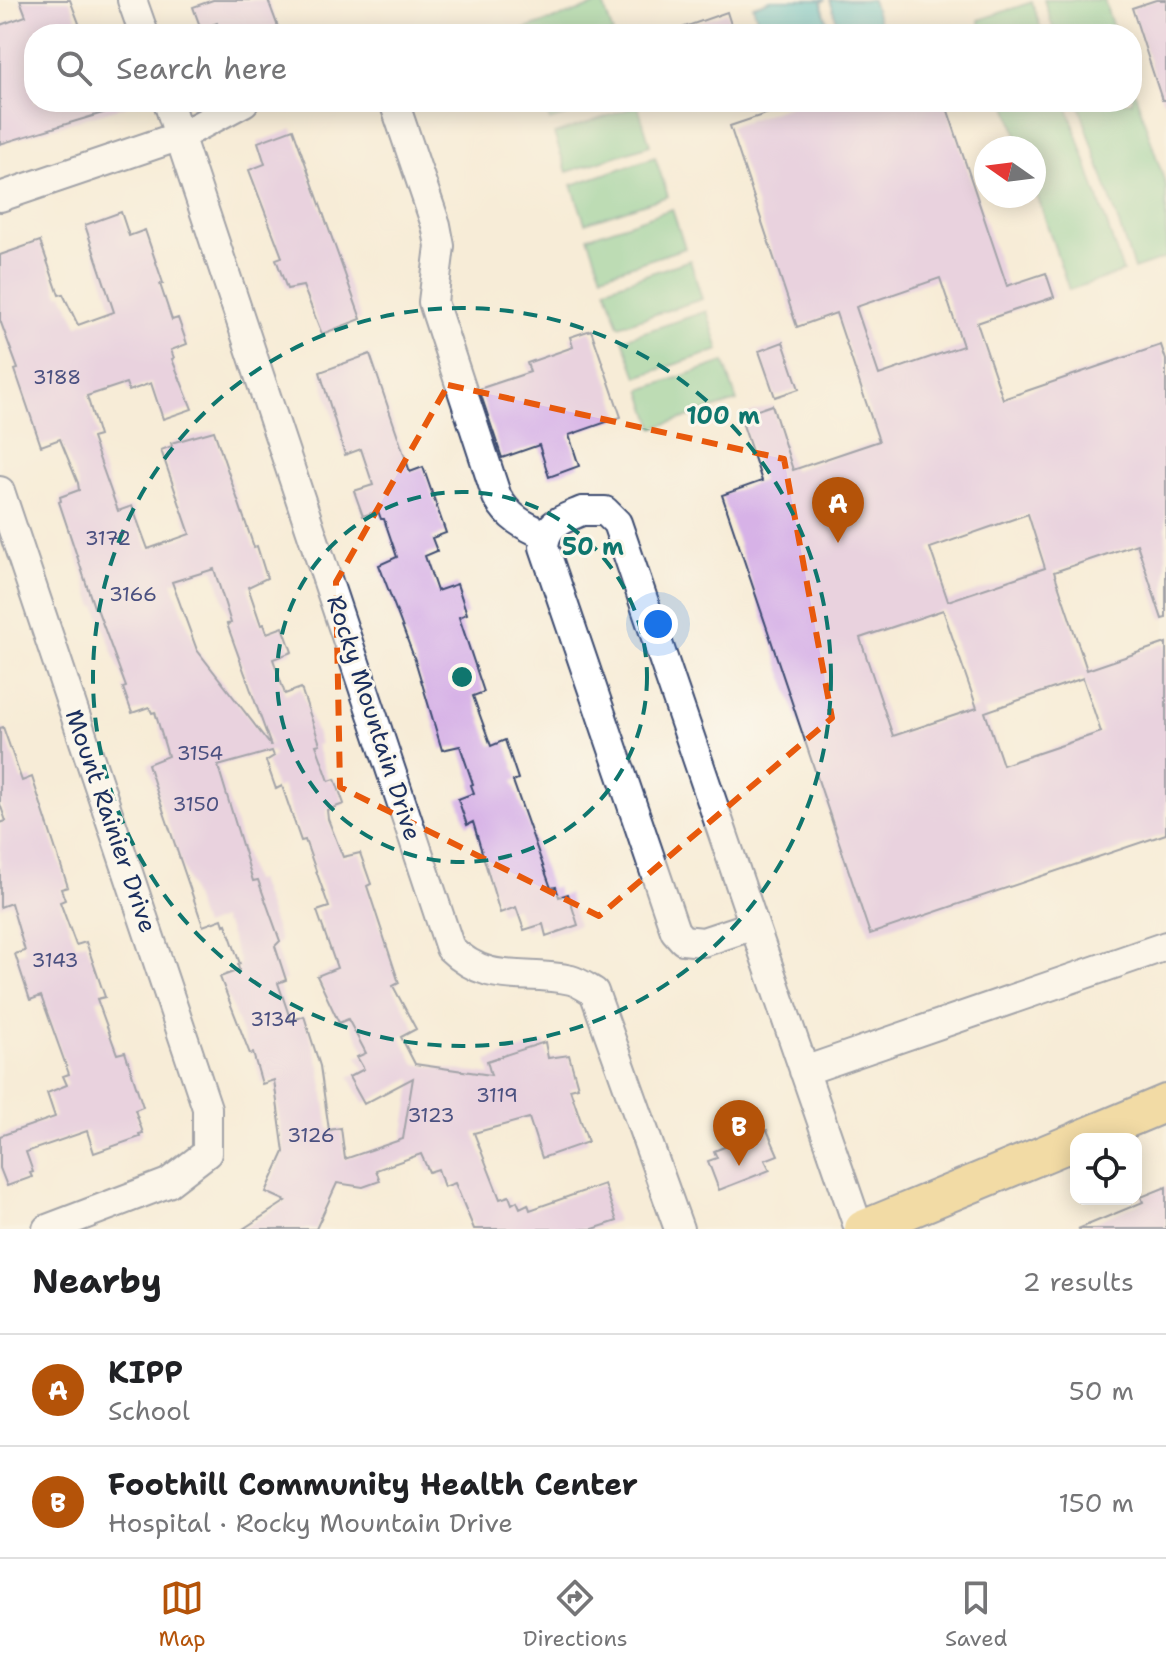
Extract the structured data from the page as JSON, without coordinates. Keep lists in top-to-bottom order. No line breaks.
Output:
{"streets":{"street":["Rocky Mountain Drive","Mount Rainier Drive"]},"house_numbers":["3188","3172","3166","3154","3150","3143","3134","3119","3123","3126"],"north":"left","page":{"search":"Search here","pins":["A","B"],"heading":["Nearby","2 results"],"list":[{"mark":"A","name":"KIPP","note":"School","value":"50 m"},{"mark":"B","name":"Foothill Community Health Center","note":"Hospital · Rocky Mountain Drive","value":"150 m"}],"nav":["Map","Directions","Saved"]},"rings":["100 m","50 m"]}
